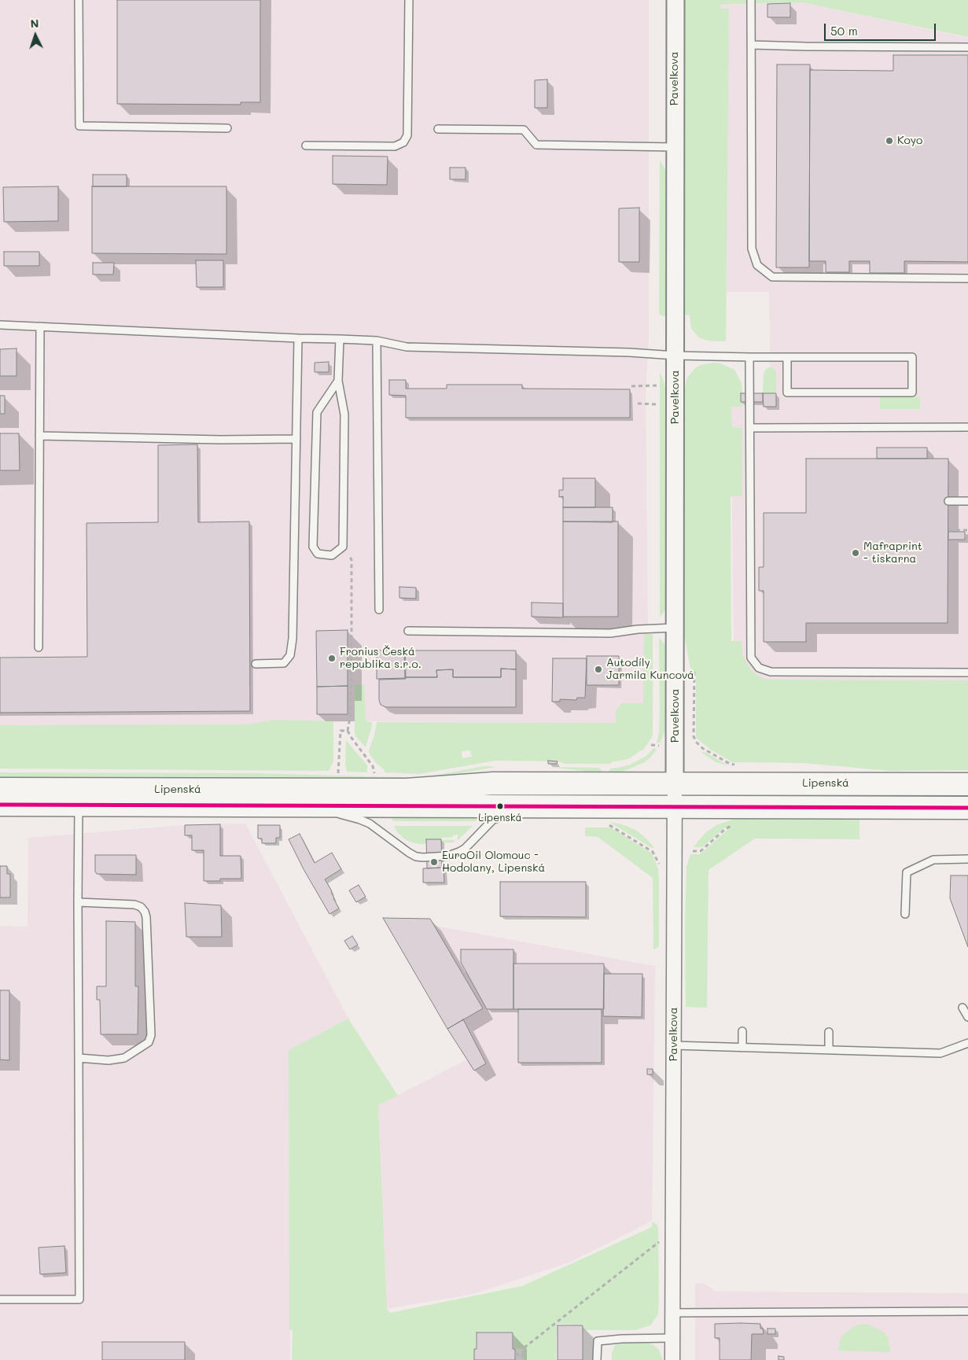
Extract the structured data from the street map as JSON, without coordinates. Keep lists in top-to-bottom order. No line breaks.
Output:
{"streets":{"main road":["Lipenská"],"street":["Pavelkova"]},"crossings":[["Pavelkova","Lipenská"]],"places":["Koyo","Mafraprint - tiskarna","Fronius Česká republika s.r.o.","Autodíly Jarmila Kuncová","Lipenská","EuroOil Olomouc - Hodolany, Lipenská"],"scale_bar":"50 m","north":"top"}
